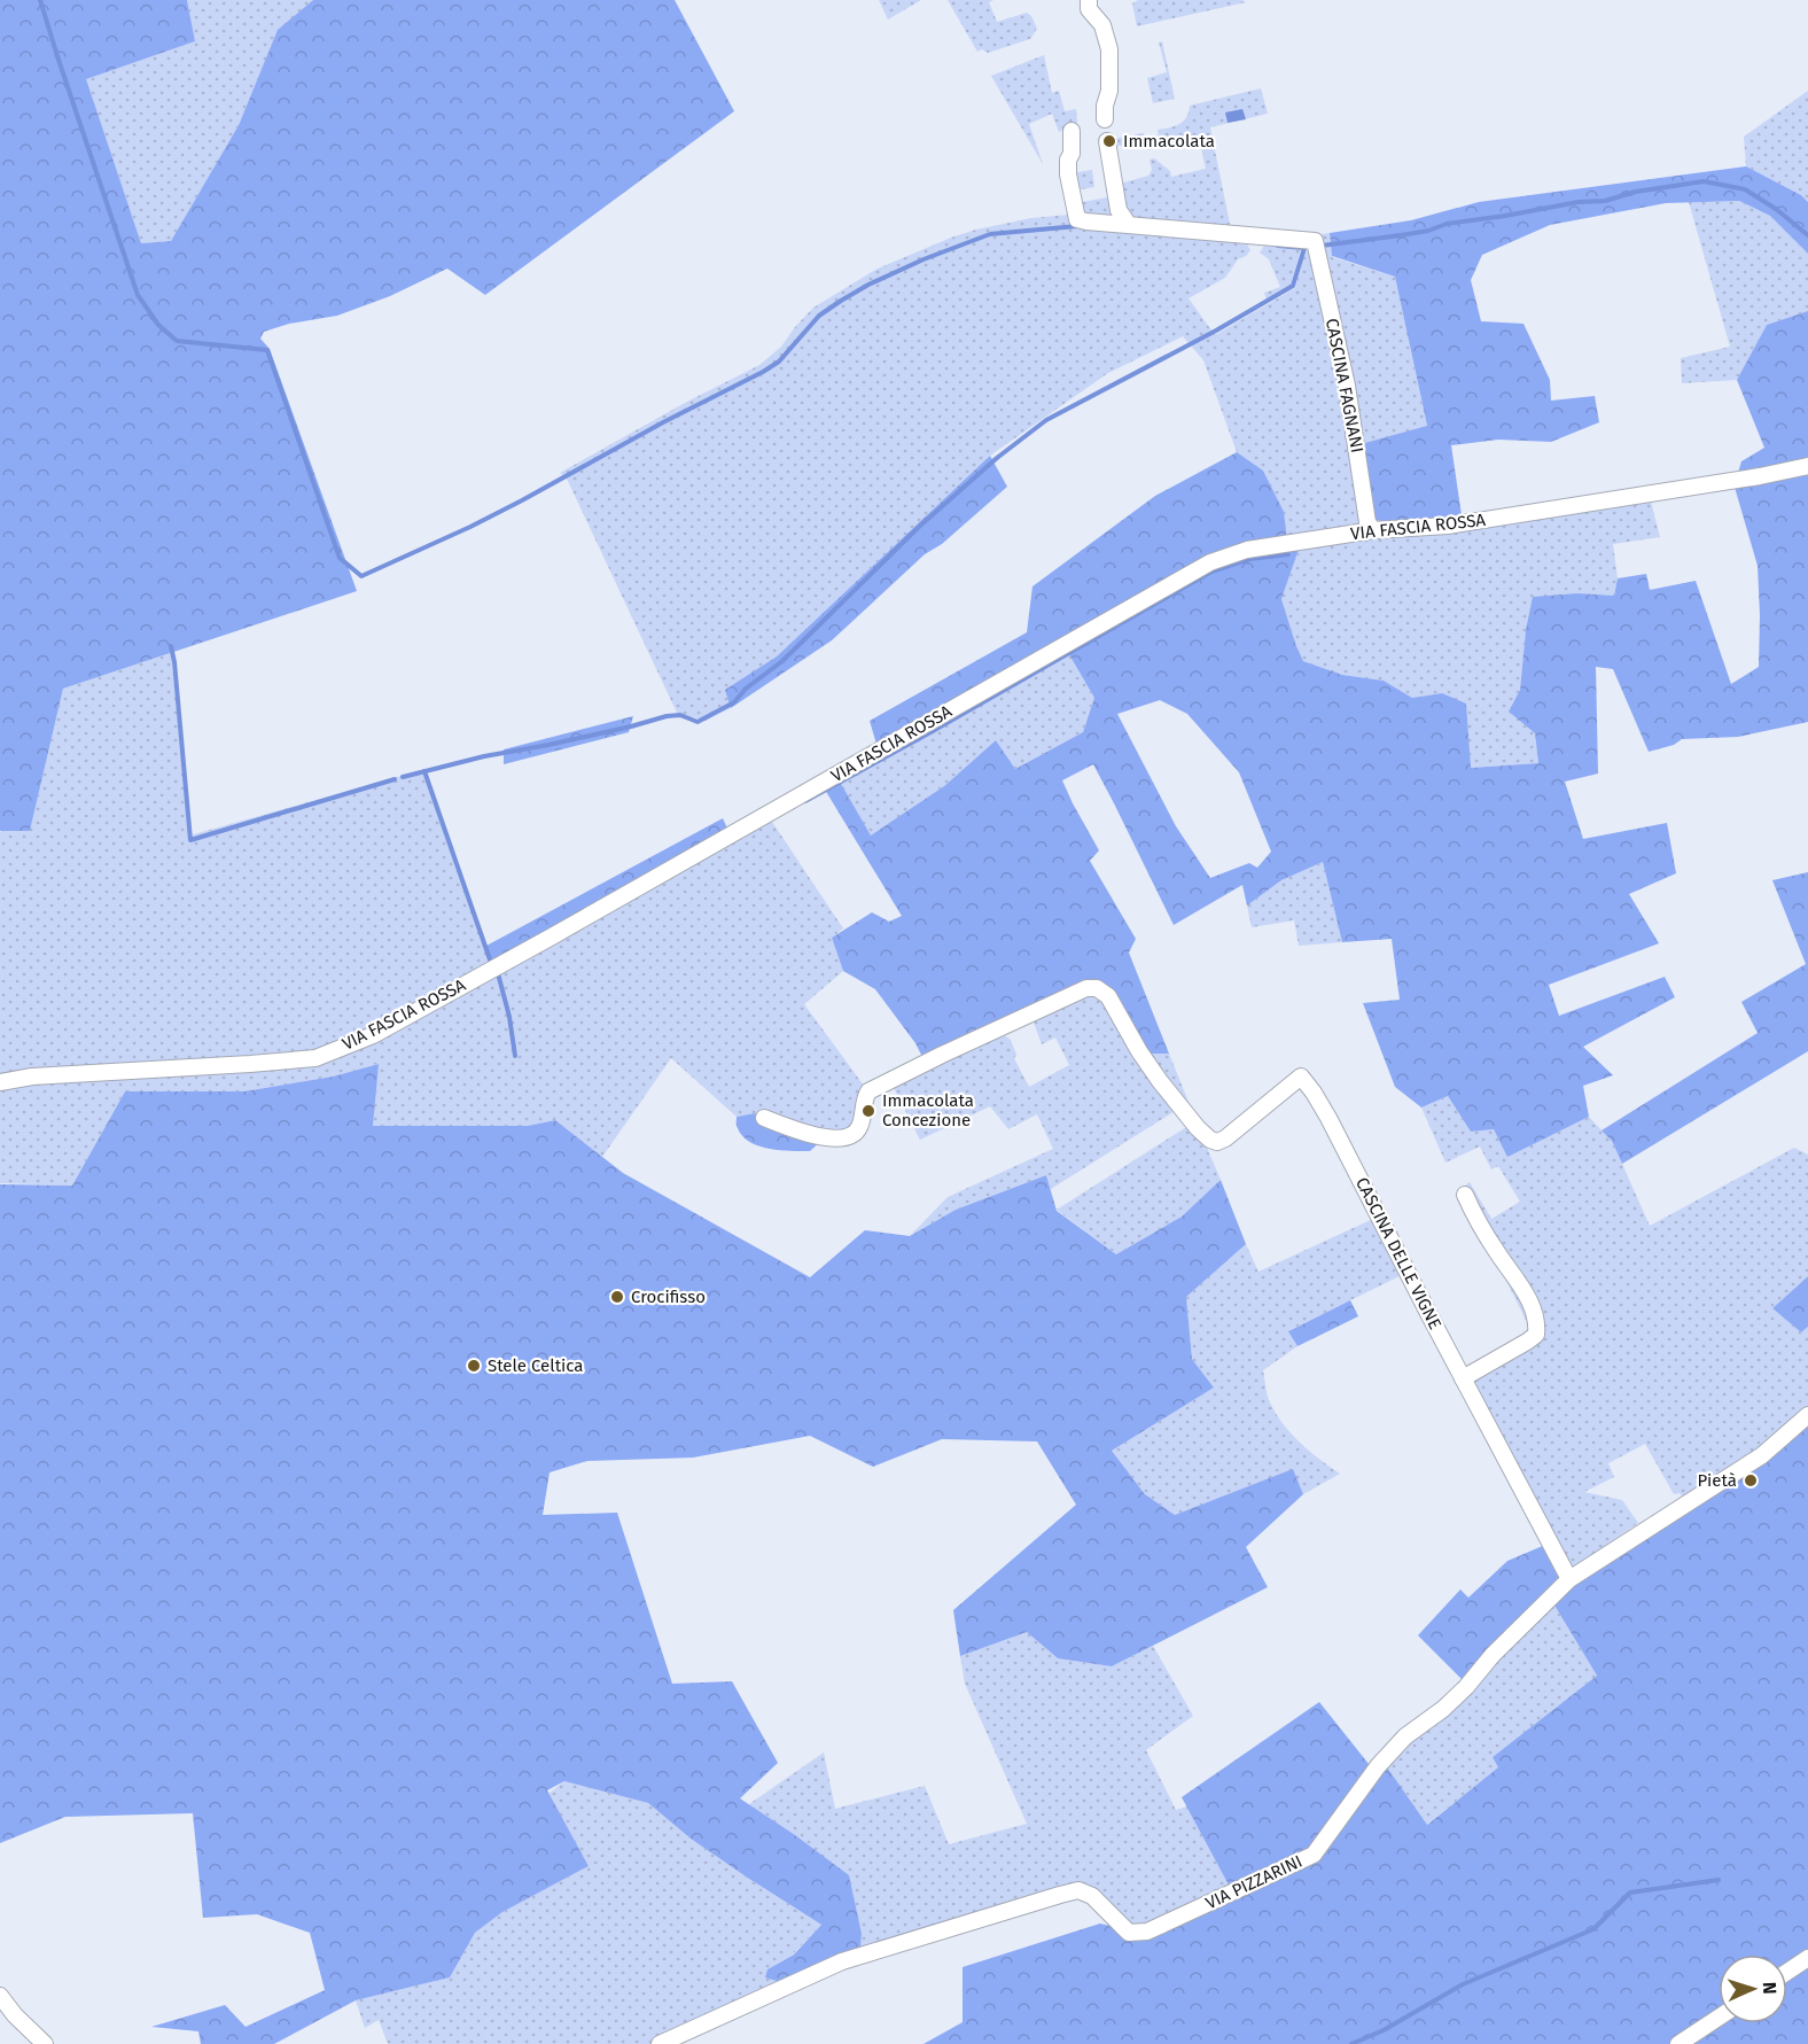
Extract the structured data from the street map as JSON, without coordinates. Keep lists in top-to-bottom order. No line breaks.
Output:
{"streets":{"street":["CASCINA FAGNANI","VIA FASCIA ROSSA","CASCINA DELLE VIGNE","VIA PIZZARINI"]},"crossings":[["CASCINA FAGNANI","VIA FASCIA ROSSA"],["CASCINA DELLE VIGNE","VIA PIZZARINI"]],"places":["Immacolata","Immacolata Concezione","Crocifisso","Stele Celtica","Pietà"],"north":"right"}
